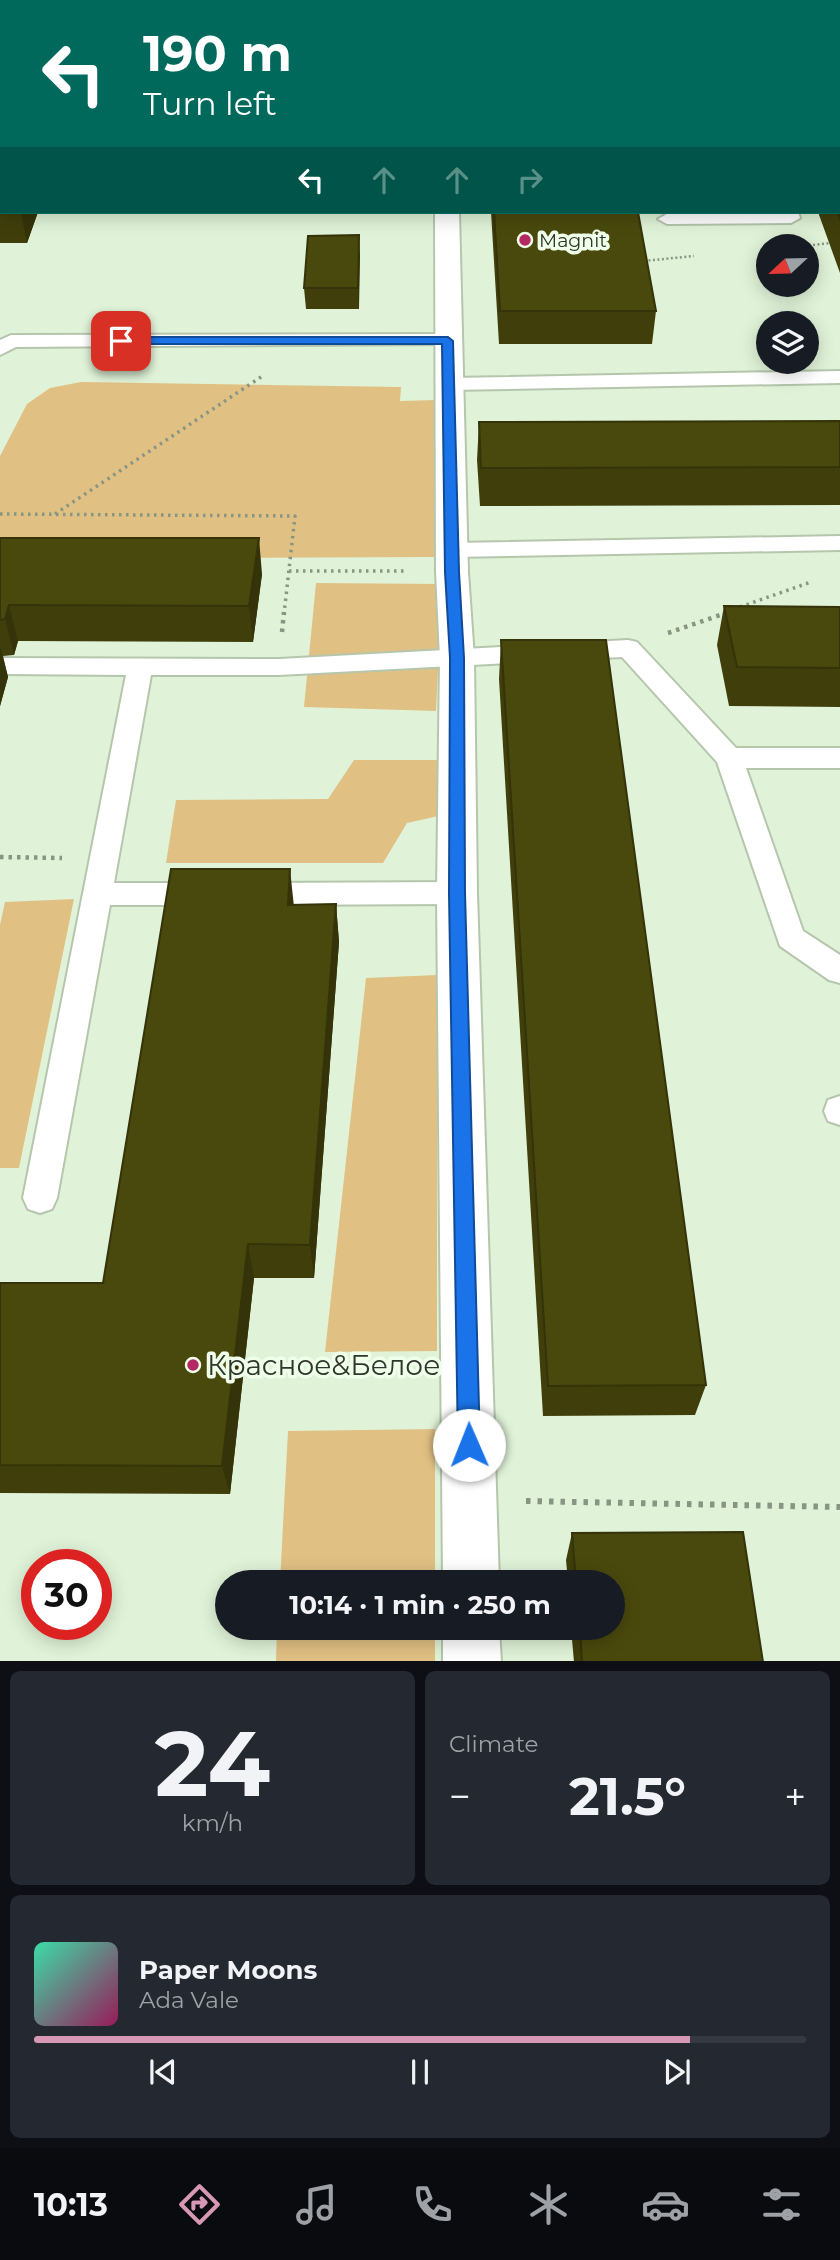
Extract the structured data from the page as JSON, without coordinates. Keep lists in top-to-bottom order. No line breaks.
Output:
{"places":["Magnit","Красное&Белое"],"north":"left","page":{"turn":["190 m","Turn left"],"limit":"30","trip":"10:14 · 1 min · 250 m","tile":[["24","km/h"],"Climate"],"heat":["−","21.5°","+"],"song":["Paper Moons","Ada Vale"],"tabs":"10:13"}}
